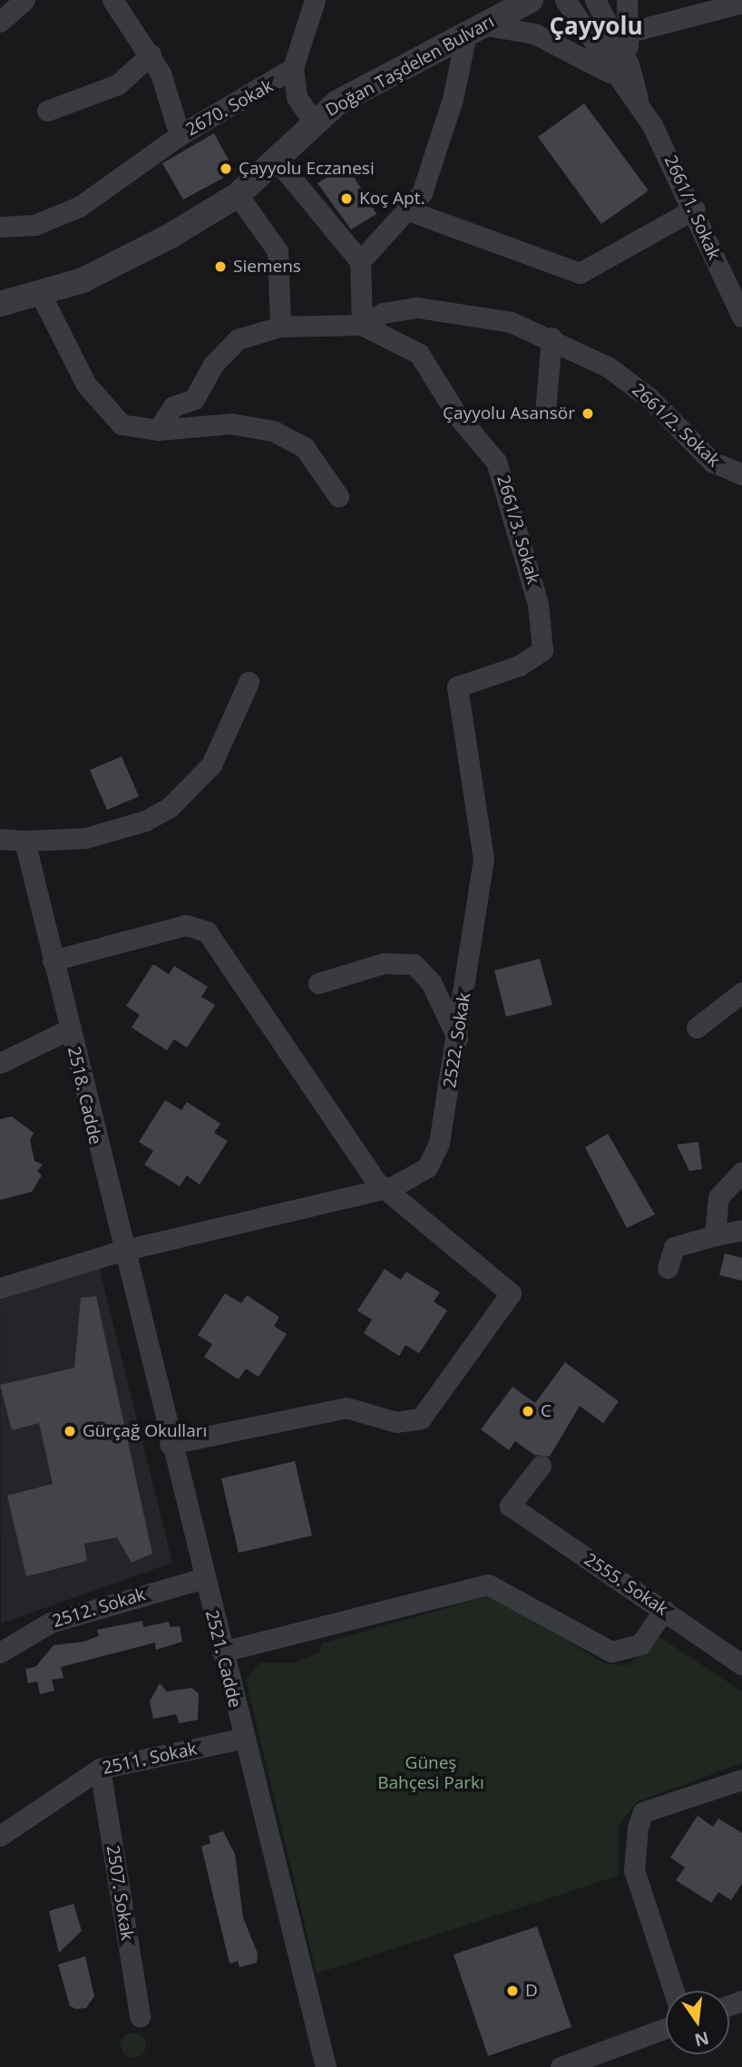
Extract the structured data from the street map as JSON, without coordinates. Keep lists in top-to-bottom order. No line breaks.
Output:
{"streets":{"street":["Doğan Taşdelen Bulvarı","2670. Sokak","2661/1. Sokak","2661/2. Sokak","2661/3. Sokak","2522. Sokak","2518. Cadde","2555. Sokak","2512. Sokak","2521. Cadde","2511. Sokak","2507. Sokak"]},"crossings":[["Doğan Taşdelen Bulvarı","2670. Sokak"],["Doğan Taşdelen Bulvarı","2661/1. Sokak"],["2661/2. Sokak","2661/3. Sokak"],["2661/3. Sokak","2522. Sokak"],["2522. Sokak","2518. Cadde"],["2522. Sokak","2521. Cadde"],["2518. Cadde","2521. Cadde"],["2512. Sokak","2521. Cadde"],["2521. Cadde","2511. Sokak"],["2511. Sokak","2507. Sokak"]],"districts":["Çayyolu"],"parks":["Güneş Bahçesi Parkı"],"places":["Çayyolu Eczanesi","Koç Apt.","Siemens","Çayyolu Asansör","C","Gürçağ Okulları","D"],"north":"bottom"}
